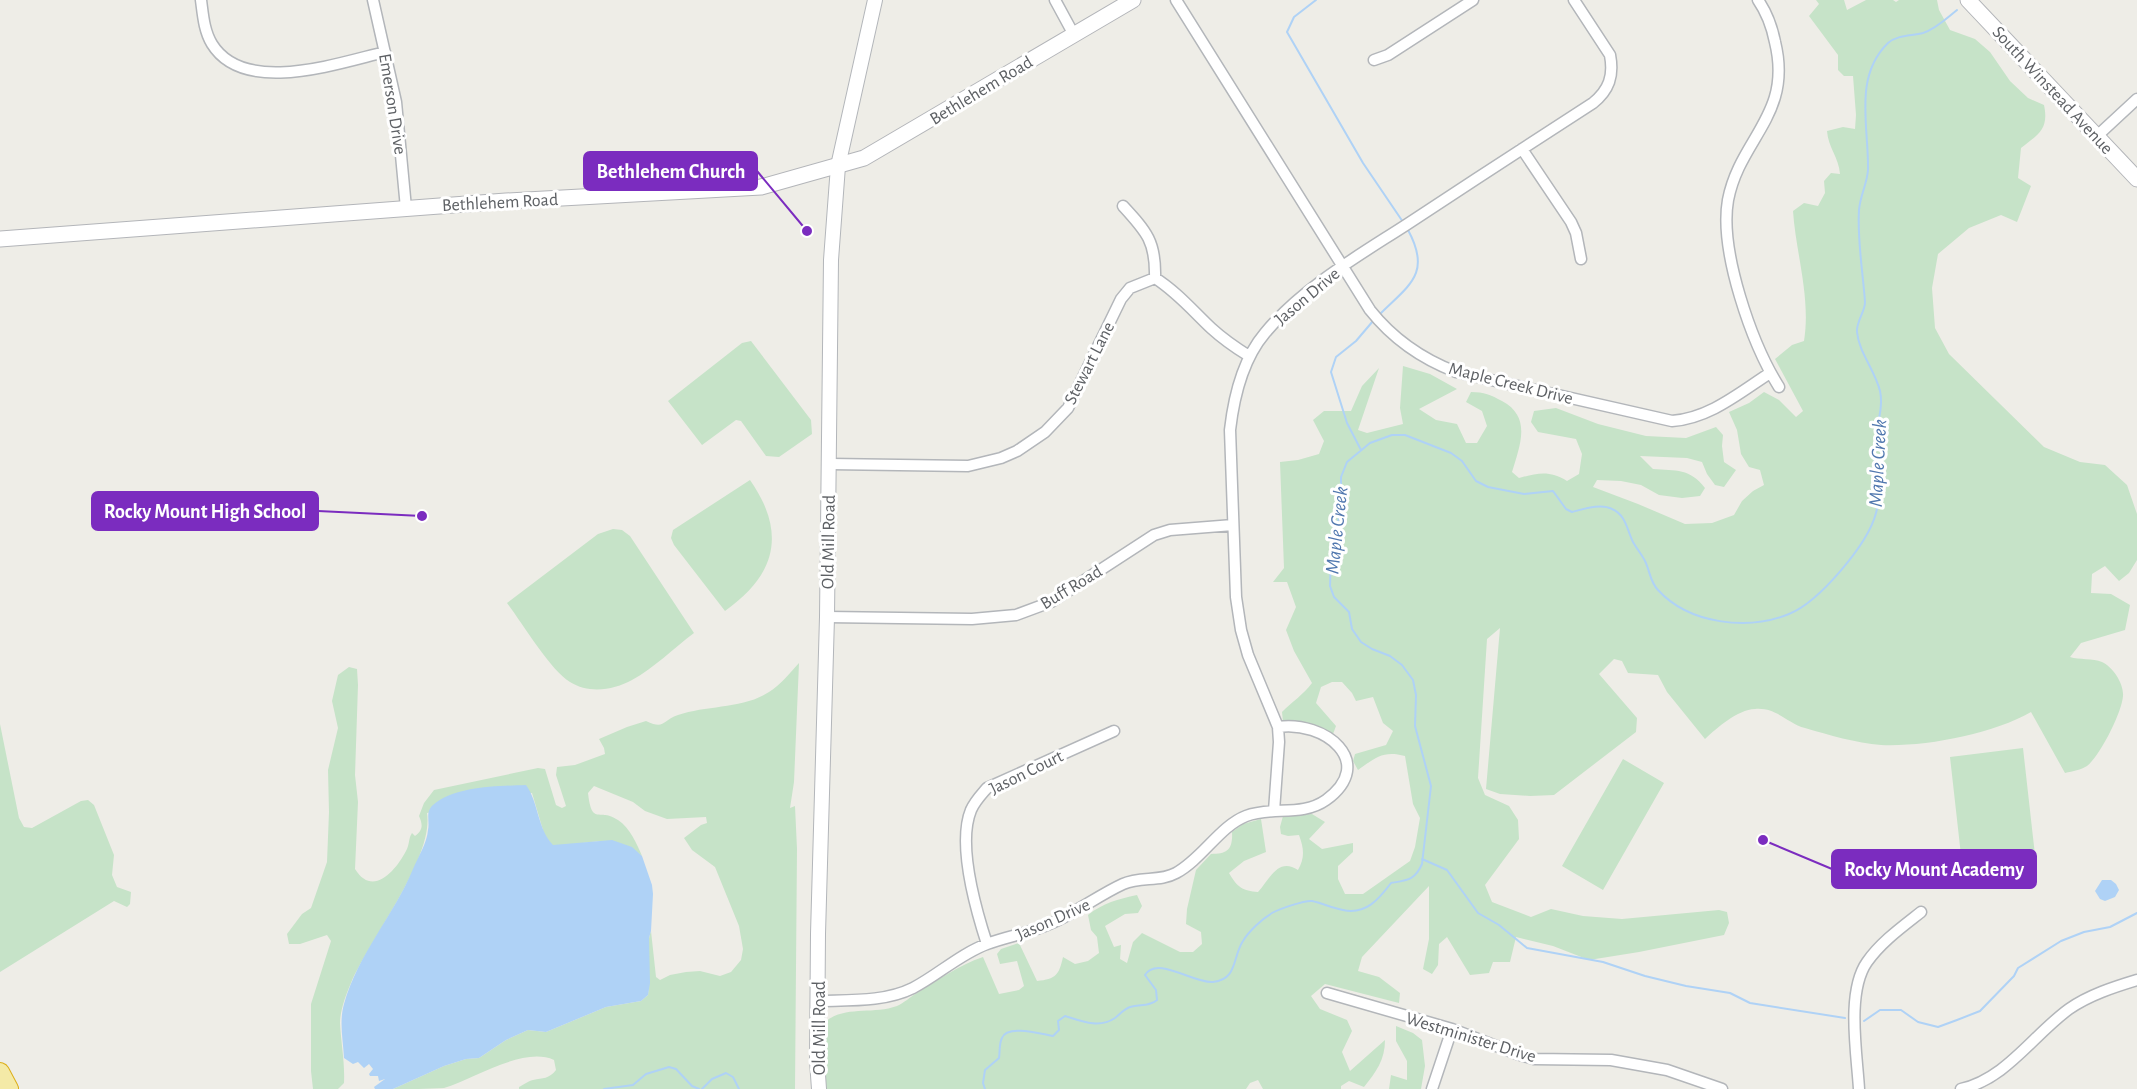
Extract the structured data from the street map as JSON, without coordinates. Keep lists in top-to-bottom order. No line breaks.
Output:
{"streets":{"main road":["Bethlehem Road","South Winstead Avenue"],"street":["Emerson Drive","Jason Drive","Stewart Lane","Maple Creek Drive","Old Mill Road","Buff Road","Jason Court","Westminister Drive"]},"crossings":[["Bethlehem Road","Emerson Drive"],["Bethlehem Road","Old Mill Road"],["Jason Drive","Maple Creek Drive"],["Jason Drive","Old Mill Road"],["Jason Drive","Buff Road"],["Jason Drive","Jason Court"],["Stewart Lane","Old Mill Road"],["Old Mill Road","Buff Road"]],"water":["Maple Creek"],"places":["Bethlehem Church","Rocky Mount High School","Rocky Mount Academy"]}
